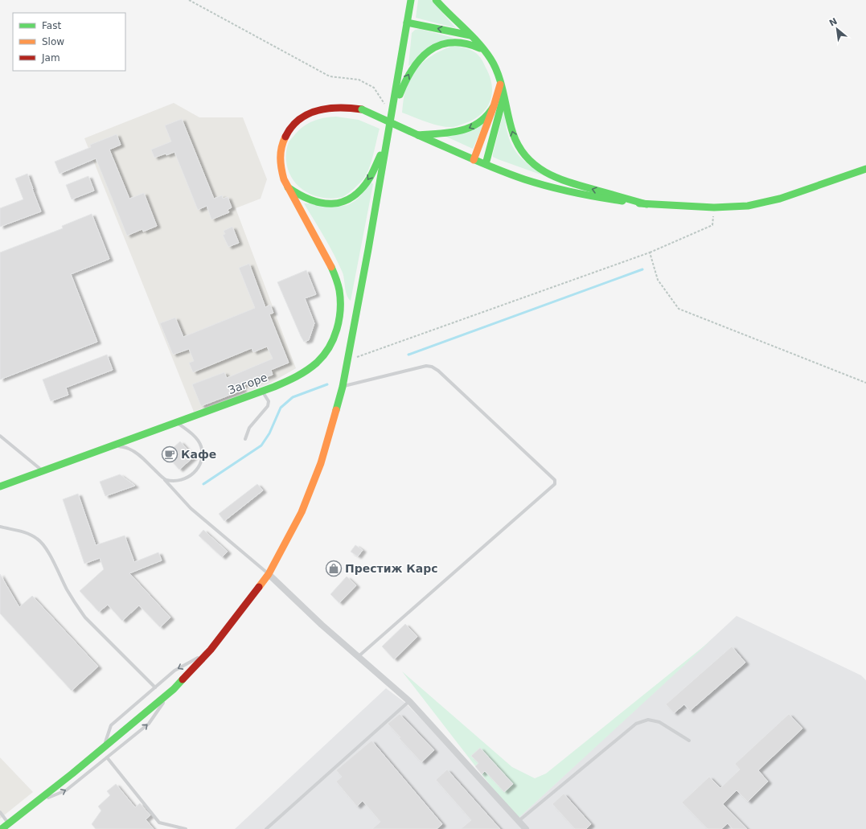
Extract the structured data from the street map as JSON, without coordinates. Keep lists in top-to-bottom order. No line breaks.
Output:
{"streets":{"main road":["Загоре"]},"places":{"cafe":["Кафе"],"shop":["Престиж Карс"]},"legend":["Fast","Slow","Jam"],"north":"top left"}
